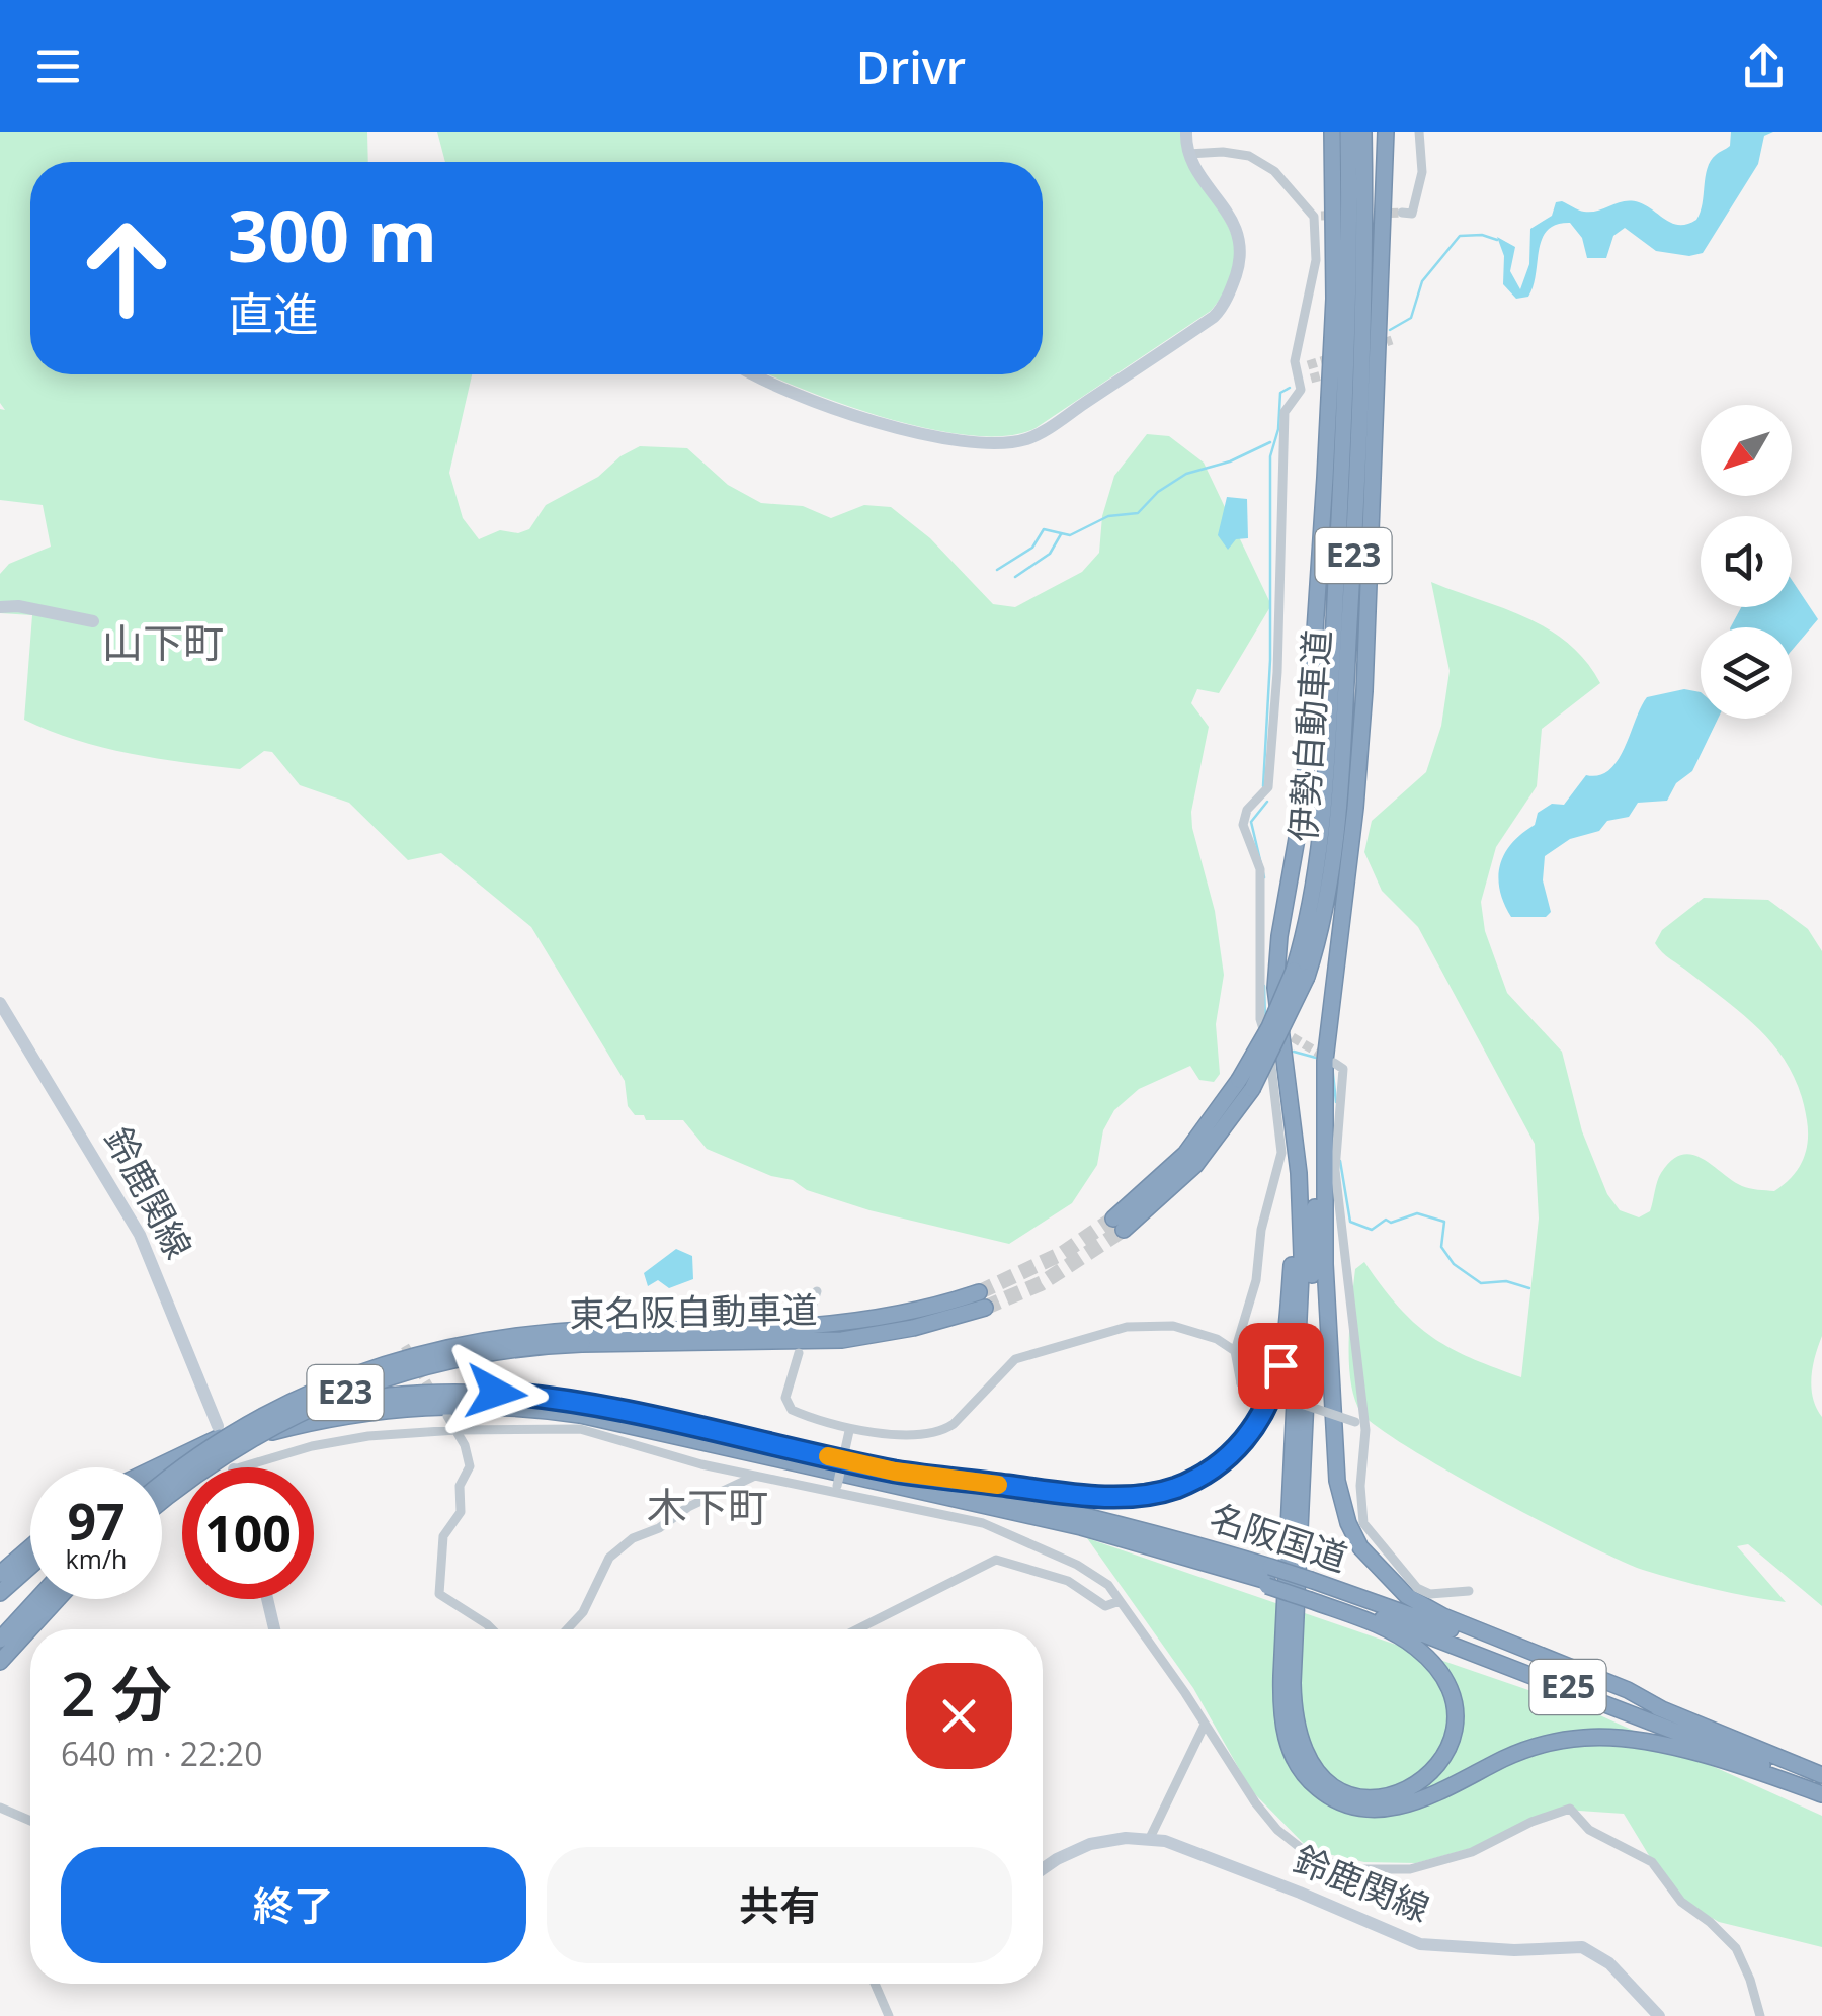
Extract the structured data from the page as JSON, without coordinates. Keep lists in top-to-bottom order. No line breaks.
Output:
{"streets":{"highway":["E23","伊勢自動車道","東名阪自動車道","名阪国道","E25"],"main road":["鈴鹿関線"]},"crossings":[["E23","伊勢自動車道"]],"districts":["山下町","木下町"],"north":"bottom left","page":{"header":"Drivr","turn":["300 m","直進"],"speed":"97 km/h","limit":"100","heading":["2 分","640 m · 22:20"],"buttons":["終了","共有"]}}
